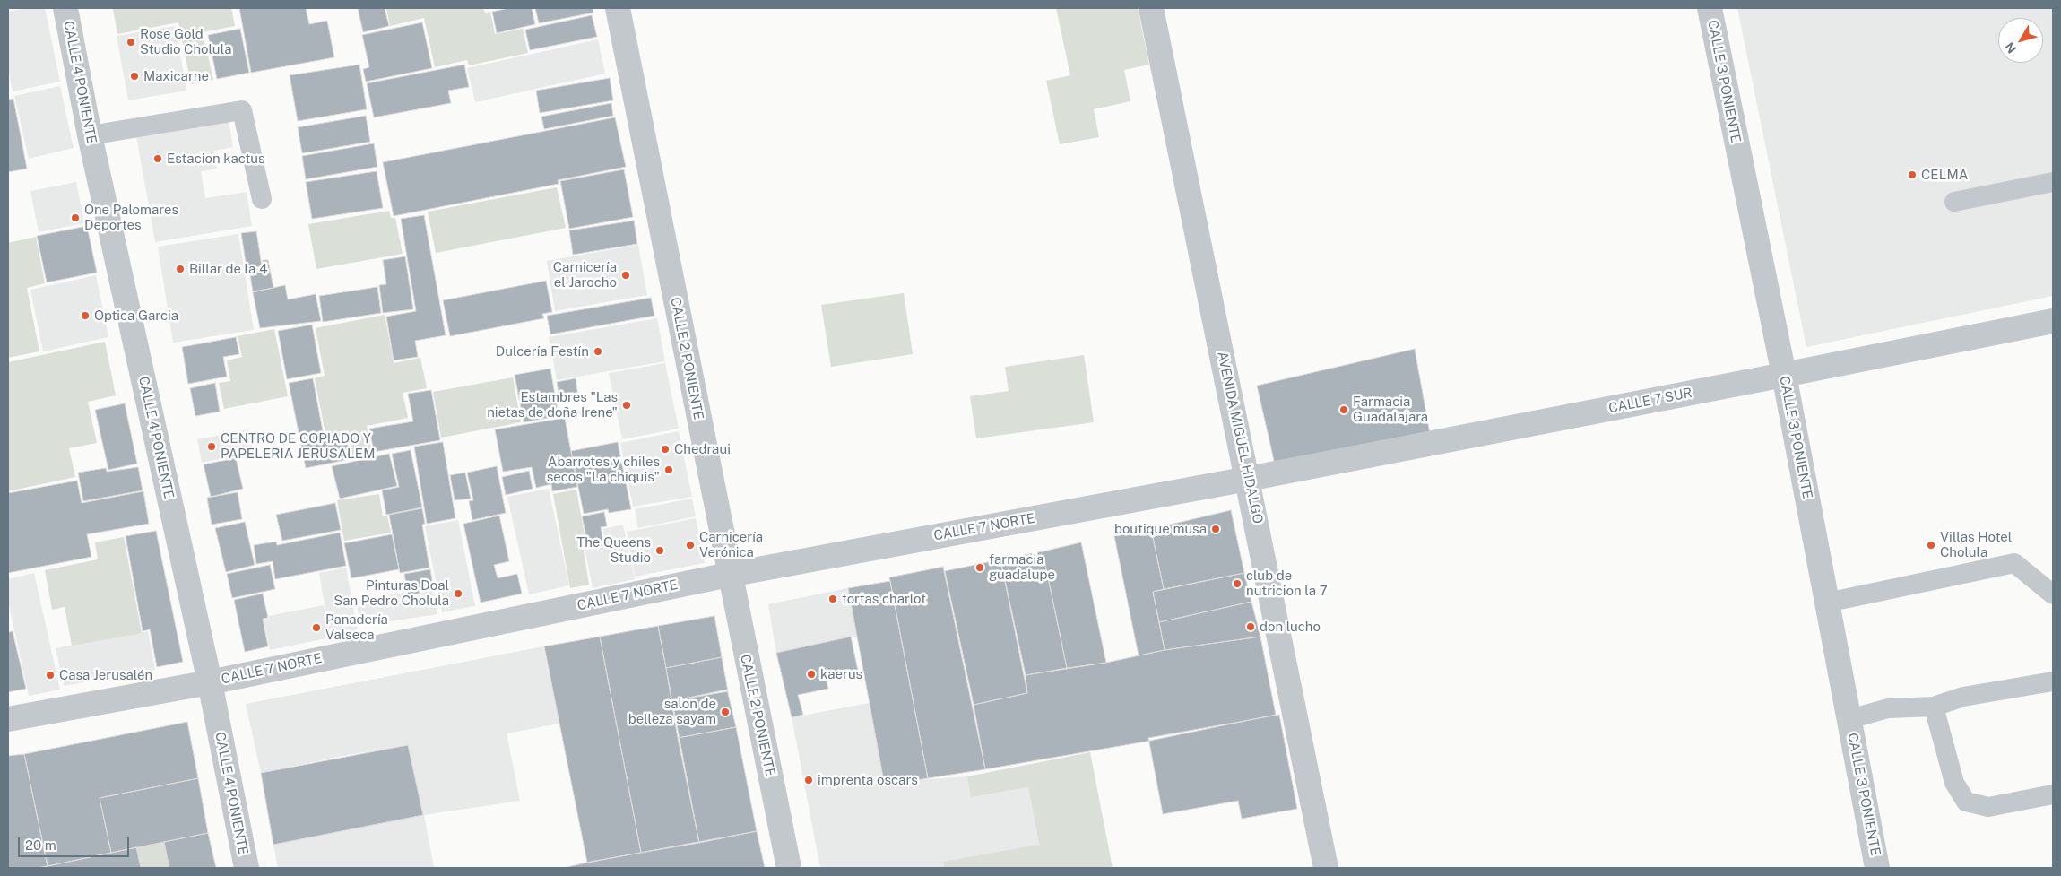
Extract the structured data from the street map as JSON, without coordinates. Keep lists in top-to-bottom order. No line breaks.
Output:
{"streets":{"street":["CALLE 3 PONIENTE","CALLE 4 PONIENTE","CALLE 2 PONIENTE","CALLE 7 SUR","AVENIDA MIGUEL HIDALGO","CALLE 7 NORTE"]},"crossings":[["CALLE 3 PONIENTE","CALLE 7 SUR"],["CALLE 4 PONIENTE","CALLE 7 NORTE"],["CALLE 2 PONIENTE","CALLE 7 NORTE"],["CALLE 7 SUR","AVENIDA MIGUEL HIDALGO"],["CALLE 7 SUR","CALLE 7 NORTE"],["AVENIDA MIGUEL HIDALGO","CALLE 7 NORTE"]],"places":["Rose Gold Studio Cholula","Maxicarne","Estacion kactus","CELMA","One Palomares Deportes","Billar de la 4","Carnicería el Jarocho","Optica Garcia","Dulcería Festín","Estambres \"Las nietas de doña Irene\"","Farmacia Guadalajara","CENTRO DE COPIADO Y PAPELERIA JERUSALEM","Chedraui","Abarrotes y chiles secos \"La chiquis\"","boutique musa","Carnicería Verónica","Villas Hotel Cholula","The Queens Studio","farmacia guadalupe","club de nutricion la 7","Pinturas Doal San Pedro Cholula","tortas charlot","don lucho","Panadería Valseca","kaerus","Casa Jerusalén","salon de belleza sayam","imprenta oscars"],"scale_bar":"20 m","north":"bottom left"}
